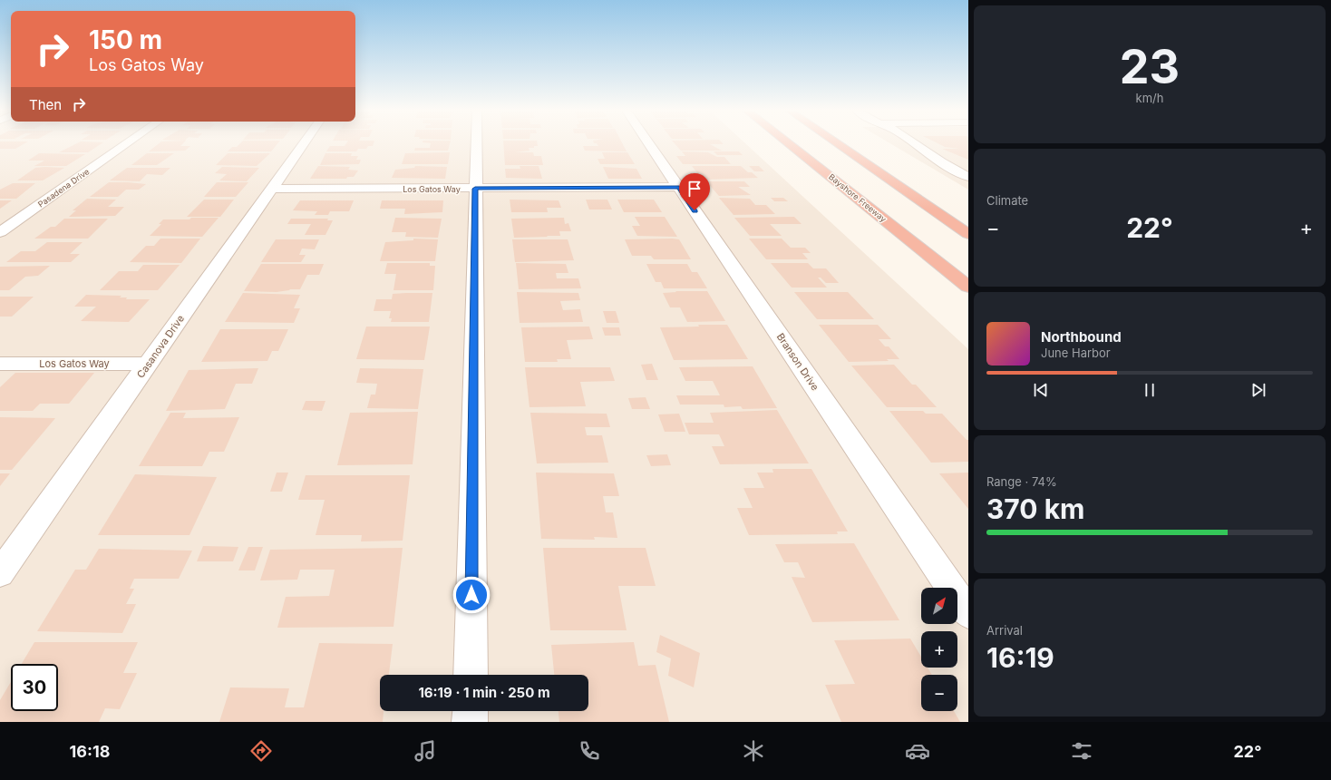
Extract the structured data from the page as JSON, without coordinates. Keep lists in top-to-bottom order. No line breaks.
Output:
{"streets":{"highway":["Bayshore Freeway"],"street":["Pasadena Drive","Los Gatos Way","Casanova Drive","Branson Drive"]},"crossings":[["Los Gatos Way","Casanova Drive"],["Los Gatos Way","Branson Drive"]],"north":"top right","page":{"tile":[["23","km/h"],"Climate",["Range · 74%","370 km"],["Arrival","16:19"]],"turn":["150 m","Los Gatos Way"],"then":"Then","heat":["−","22°","+"],"song":["Northbound","June Harbor"],"map_buttons":["+","−"],"limit":"30","trip":"16:19 · 1 min · 250 m","tabs":["16:18","22°"]}}
